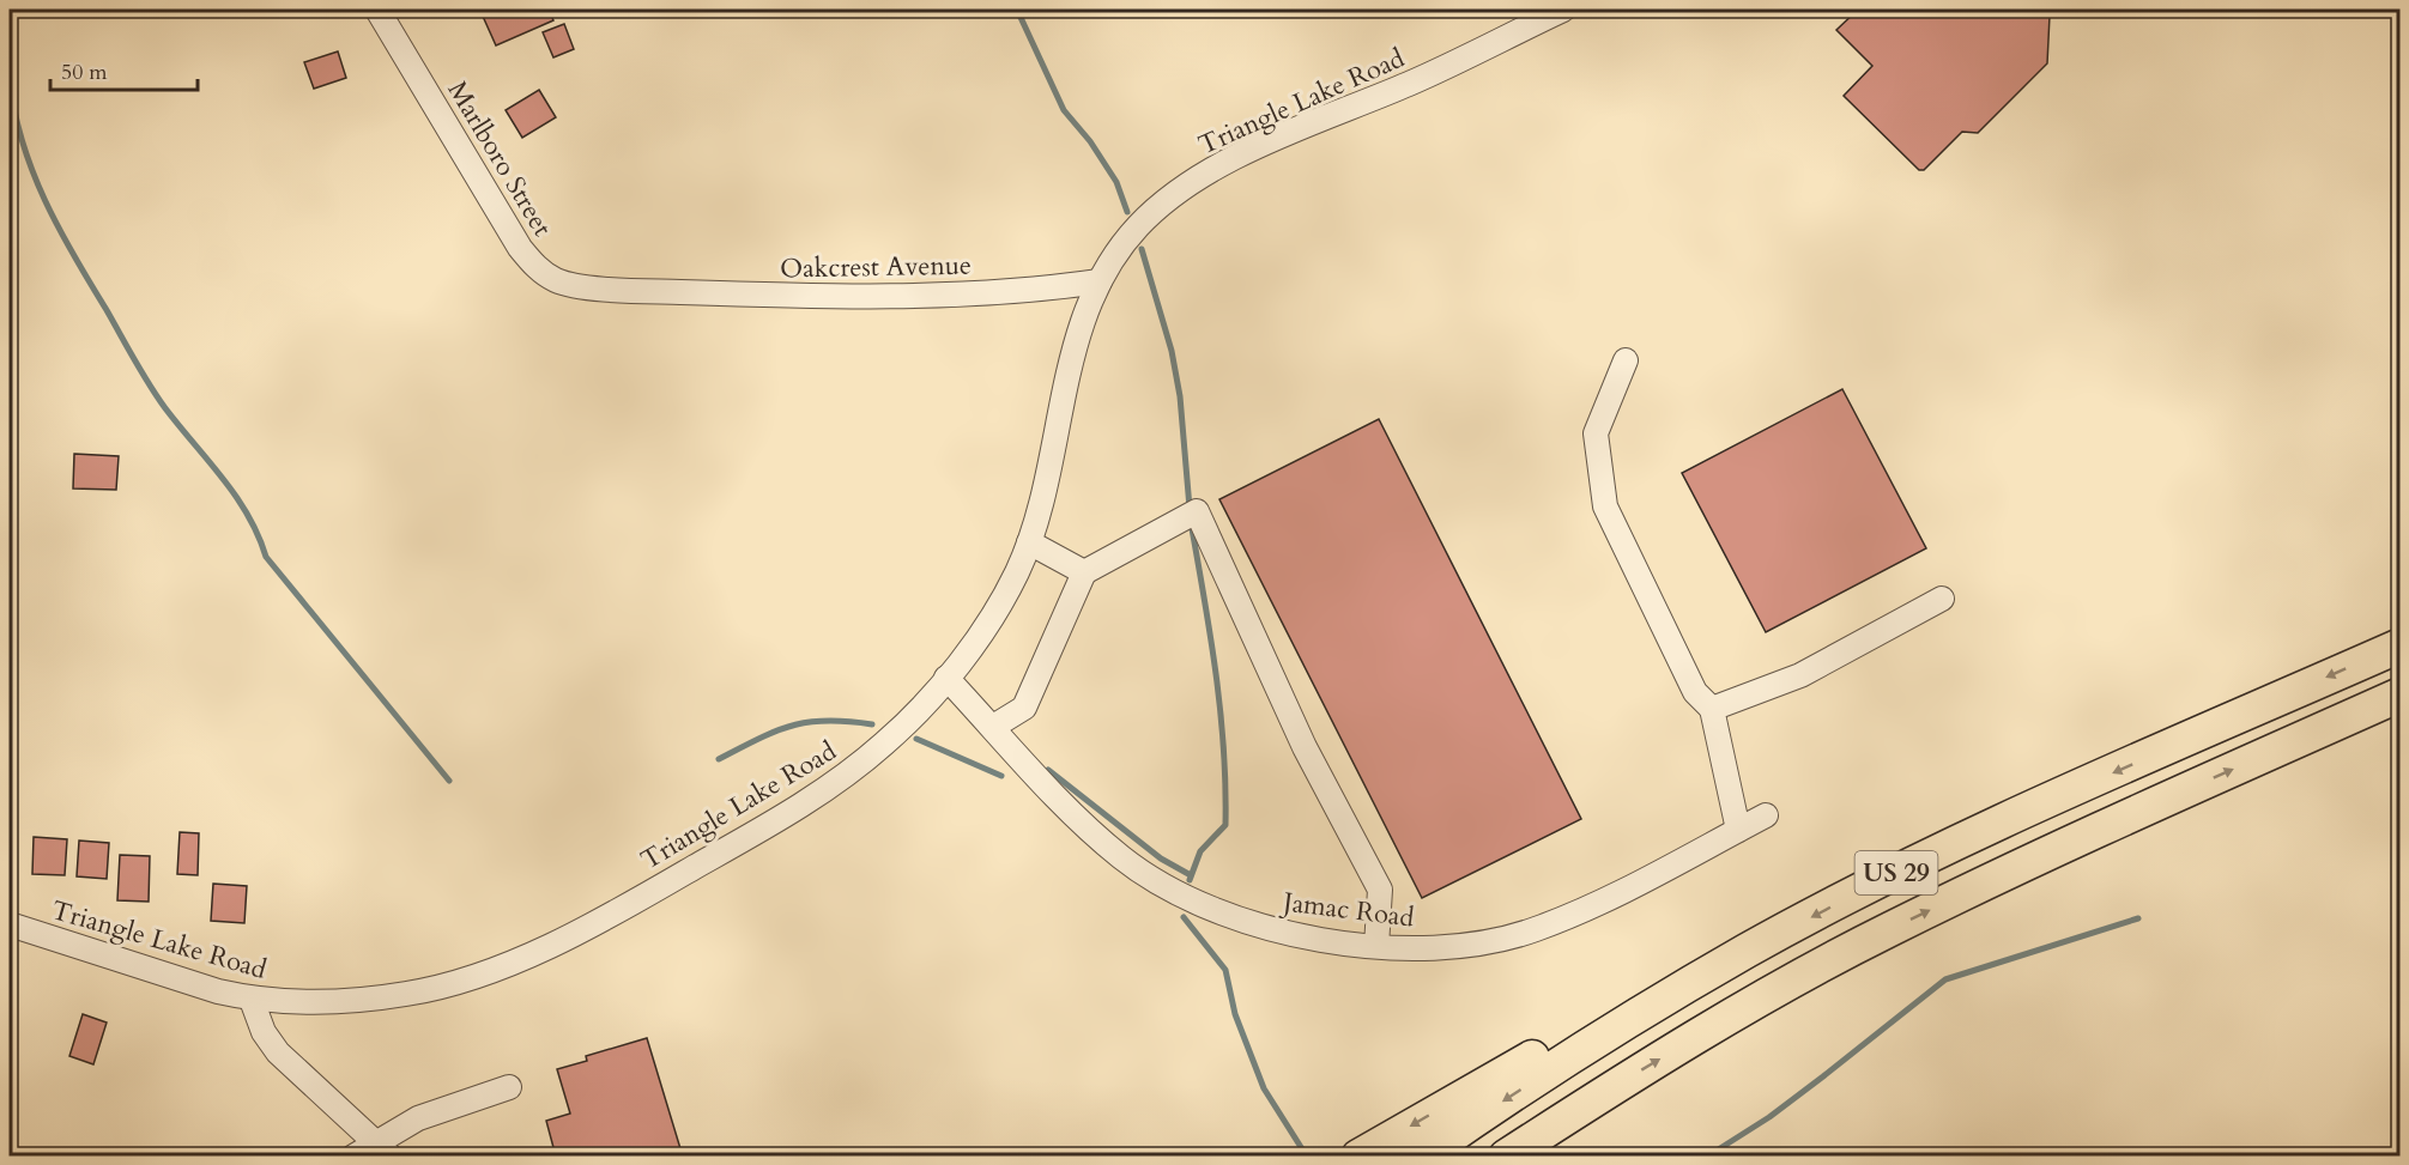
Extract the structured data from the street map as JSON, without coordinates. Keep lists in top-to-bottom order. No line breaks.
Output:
{"streets":{"highway":["US 29"],"street":["Triangle Lake Road","Marlboro Street","Oakcrest Avenue","Jamac Road"]},"crossings":[["Triangle Lake Road","Oakcrest Avenue"],["Triangle Lake Road","Jamac Road"],["Marlboro Street","Oakcrest Avenue"]],"scale_bar":"50 m"}
